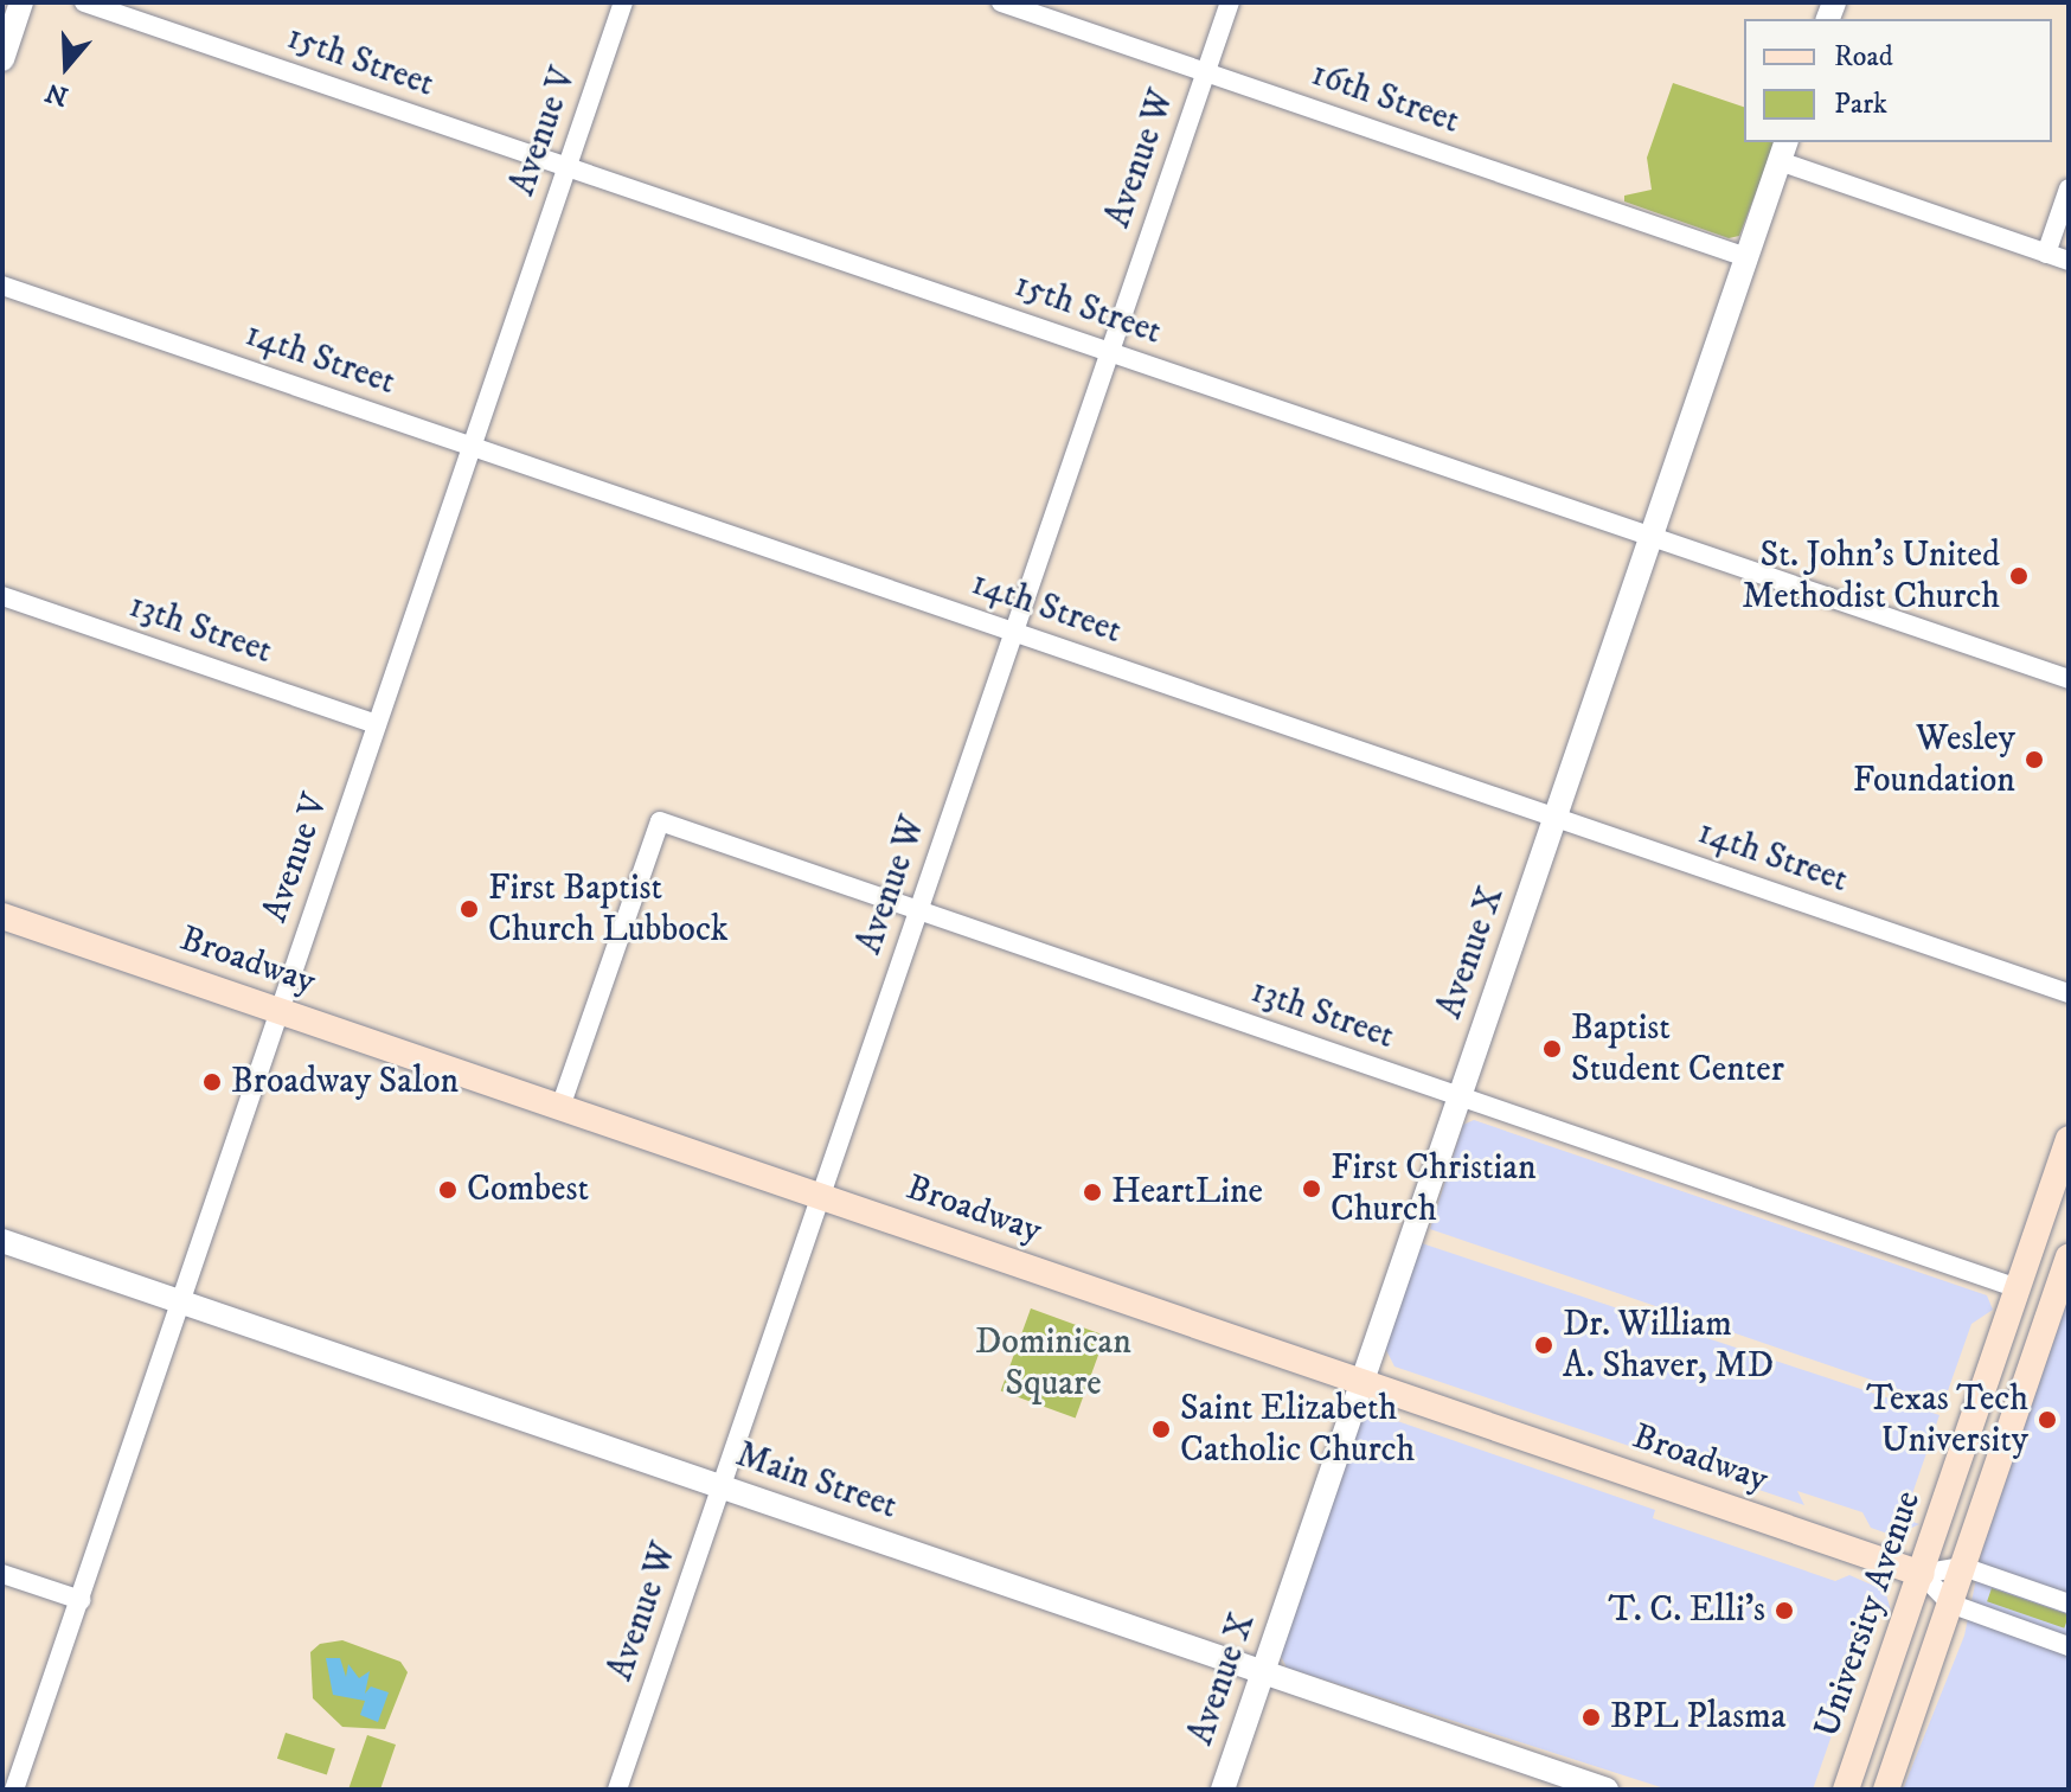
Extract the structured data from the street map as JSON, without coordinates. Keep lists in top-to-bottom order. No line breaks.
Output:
{"streets":{"main road":["Broadway","University Avenue"],"street":["15th Street","16th Street","Avenue V","Avenue W","14th Street","13th Street","Avenue X","Main Street"]},"crossings":[["15th Street","Avenue V"],["15th Street","Avenue W"],["15th Street","Avenue X"],["16th Street","Avenue W"],["16th Street","Avenue X"],["Avenue V","14th Street"],["Avenue V","13th Street"],["Avenue V","Broadway"],["Avenue V","Main Street"],["Avenue W","14th Street"],["Avenue W","13th Street"],["Avenue W","Broadway"],["Avenue W","Main Street"],["14th Street","Avenue X"],["13th Street","Avenue X"],["13th Street","Broadway"],["13th Street","University Avenue"],["Avenue X","Broadway"],["Avenue X","Main Street"],["Broadway","University Avenue"]],"parks":["Dominican Square"],"places":["St. John's United Methodist Church","Wesley Foundation","First Baptist Church Lubbock","Baptist Student Center","Broadway Salon","First Christian Church","Combest","HeartLine","Dr. William A. Shaver, MD","Texas Tech University","Saint Elizabeth Catholic Church","T. C. Elli's","BPL Plasma"],"legend":["Road","Park"],"north":"bottom"}
